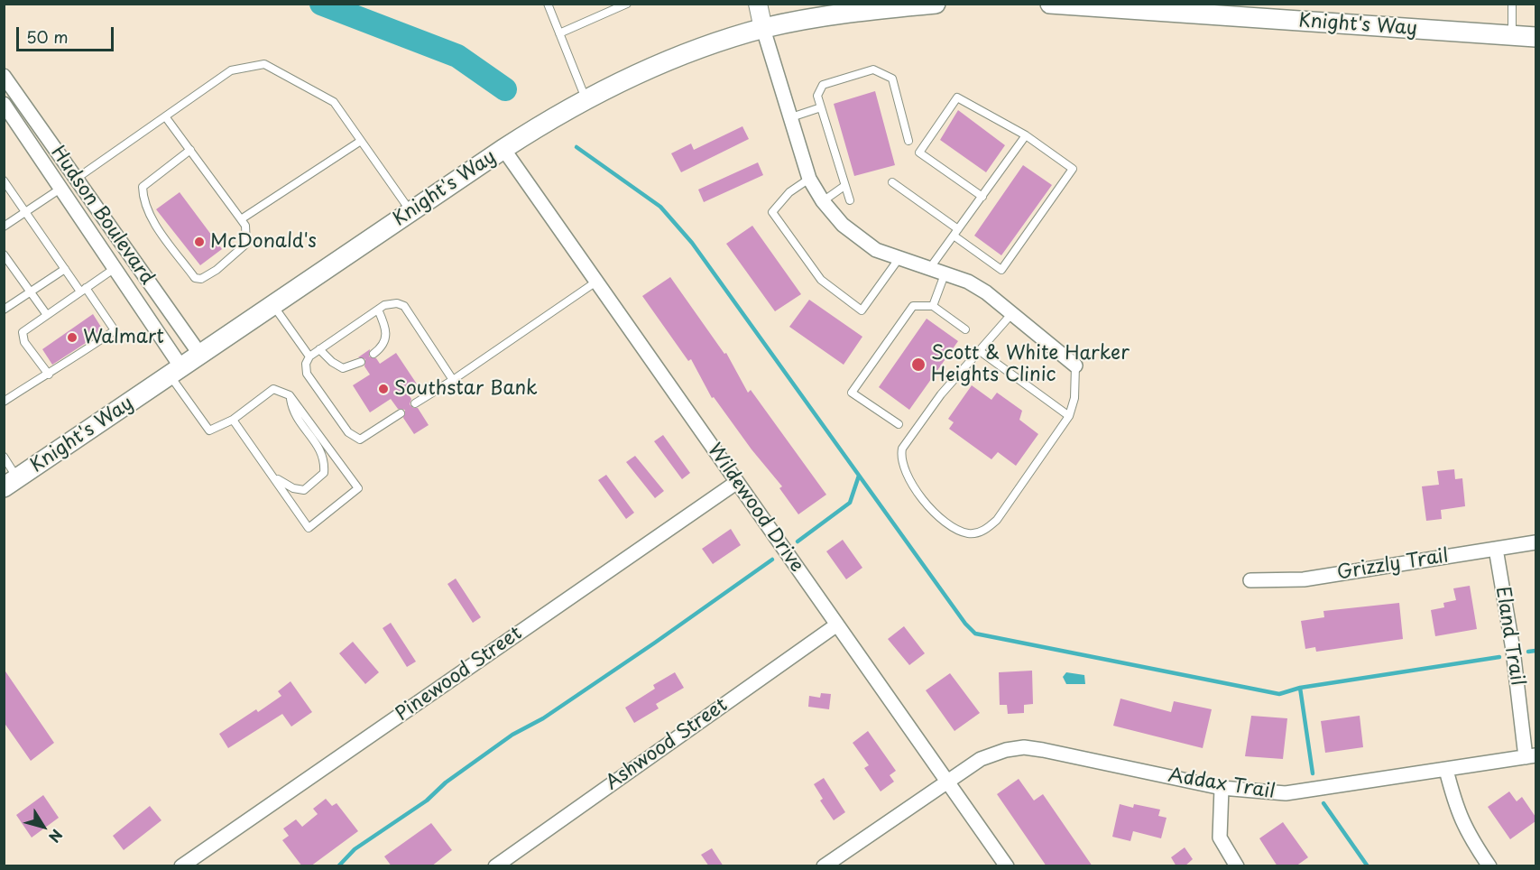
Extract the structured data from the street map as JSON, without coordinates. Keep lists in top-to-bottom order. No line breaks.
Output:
{"streets":{"main road":["Knight's Way"],"street":["Hudson Boulevard","Wildewood Drive","Grizzly Trail","Eland Trail","Pinewood Street","Ashwood Street","Addax Trail"]},"crossings":[["Knight's Way","Hudson Boulevard"],["Knight's Way","Wildewood Drive"],["Wildewood Drive","Pinewood Street"],["Wildewood Drive","Ashwood Street"],["Wildewood Drive","Addax Trail"],["Grizzly Trail","Eland Trail"],["Eland Trail","Addax Trail"]],"places":["McDonald's","Walmart","Scott & White Harker Heights Clinic","Southstar Bank"],"scale_bar":"50 m","north":"bottom right"}
